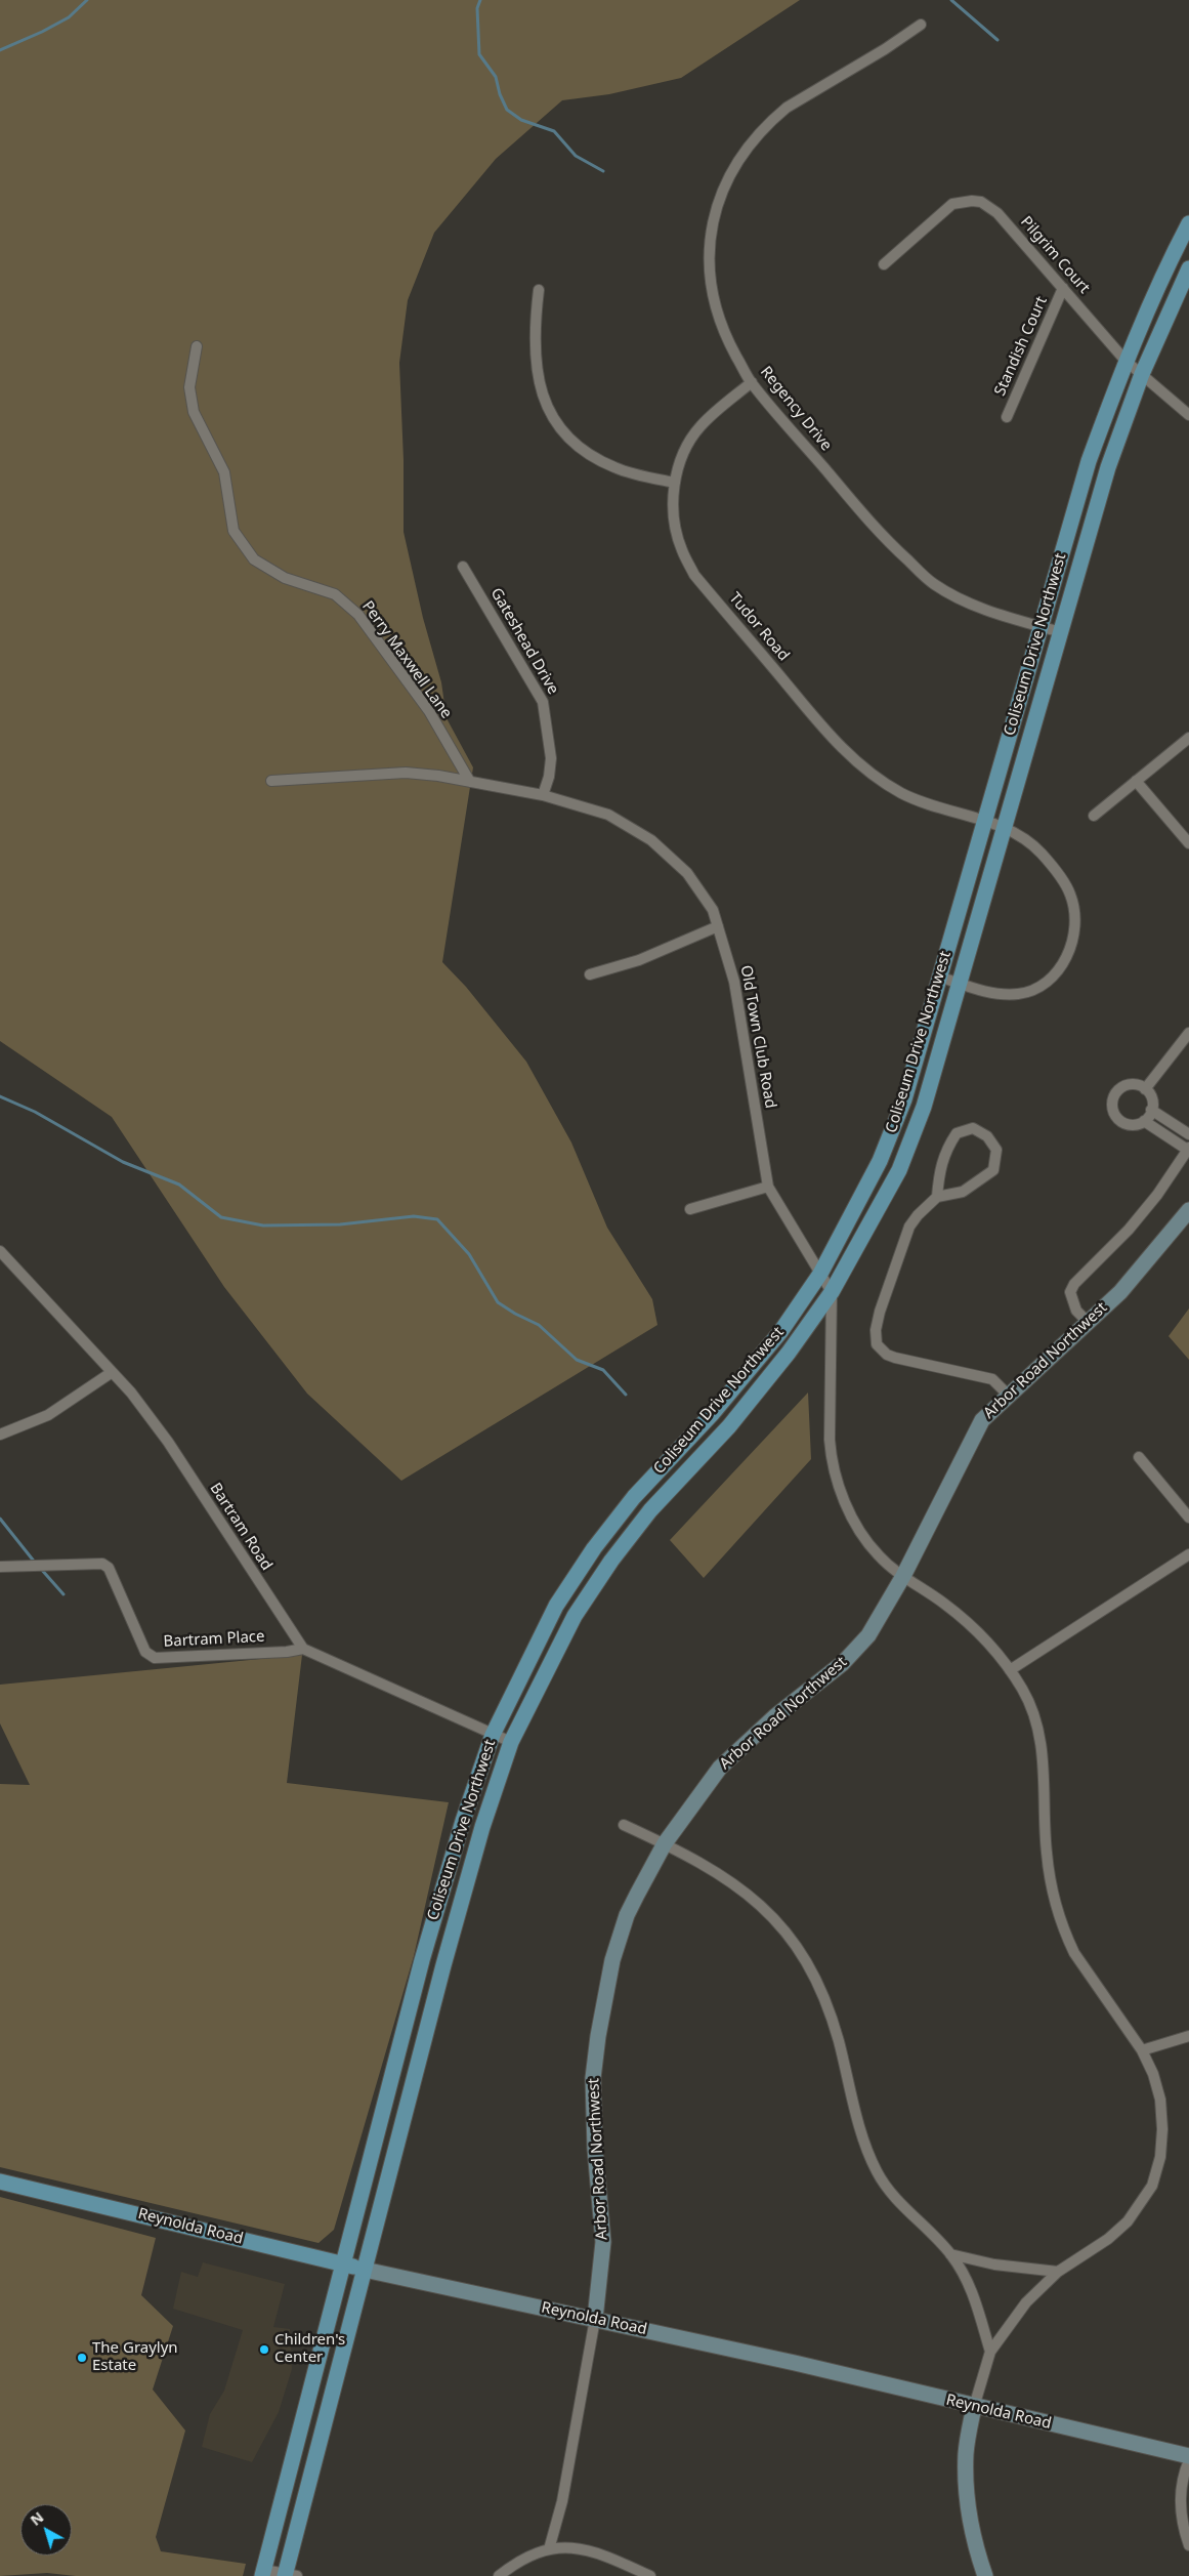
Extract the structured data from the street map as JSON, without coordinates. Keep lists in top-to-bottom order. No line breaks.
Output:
{"streets":{"main road":["Coliseum Drive Northwest","Reynolda Road"],"street":["Pilgrim Court","Standish Court","Regency Drive","Tudor Road","Gateshead Drive","Perry Maxwell Lane","Old Town Club Road","Arbor Road Northwest","Bartram Road","Bartram Place"]},"crossings":[["Pilgrim Court","Standish Court"],["Pilgrim Court","Coliseum Drive Northwest"],["Regency Drive","Tudor Road"],["Regency Drive","Coliseum Drive Northwest"],["Tudor Road","Coliseum Drive Northwest"],["Gateshead Drive","Old Town Club Road"],["Coliseum Drive Northwest","Old Town Club Road"],["Coliseum Drive Northwest","Reynolda Road"],["Perry Maxwell Lane","Old Town Club Road"],["Arbor Road Northwest","Reynolda Road"],["Bartram Road","Bartram Place"]],"places":["Children's Center","The Graylyn Estate"],"north":"top left"}
